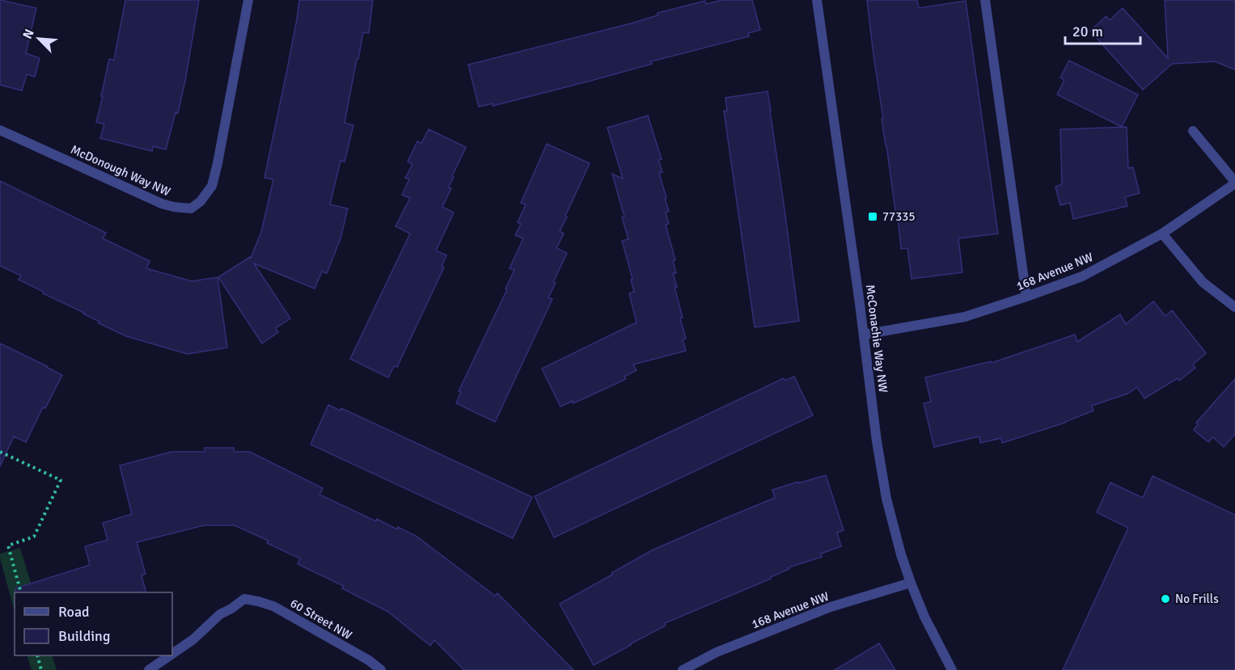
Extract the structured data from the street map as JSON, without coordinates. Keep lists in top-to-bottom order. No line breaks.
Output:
{"streets":{"street":["McDonough Way NW","168 Avenue NW","McConachie Way NW","60 Street NW"]},"crossings":[["168 Avenue NW","McConachie Way NW"]],"places":{"transit":["77335"],"other":["No Frills"]},"legend":["Road","Building"],"scale_bar":"20 m","north":"top left"}
